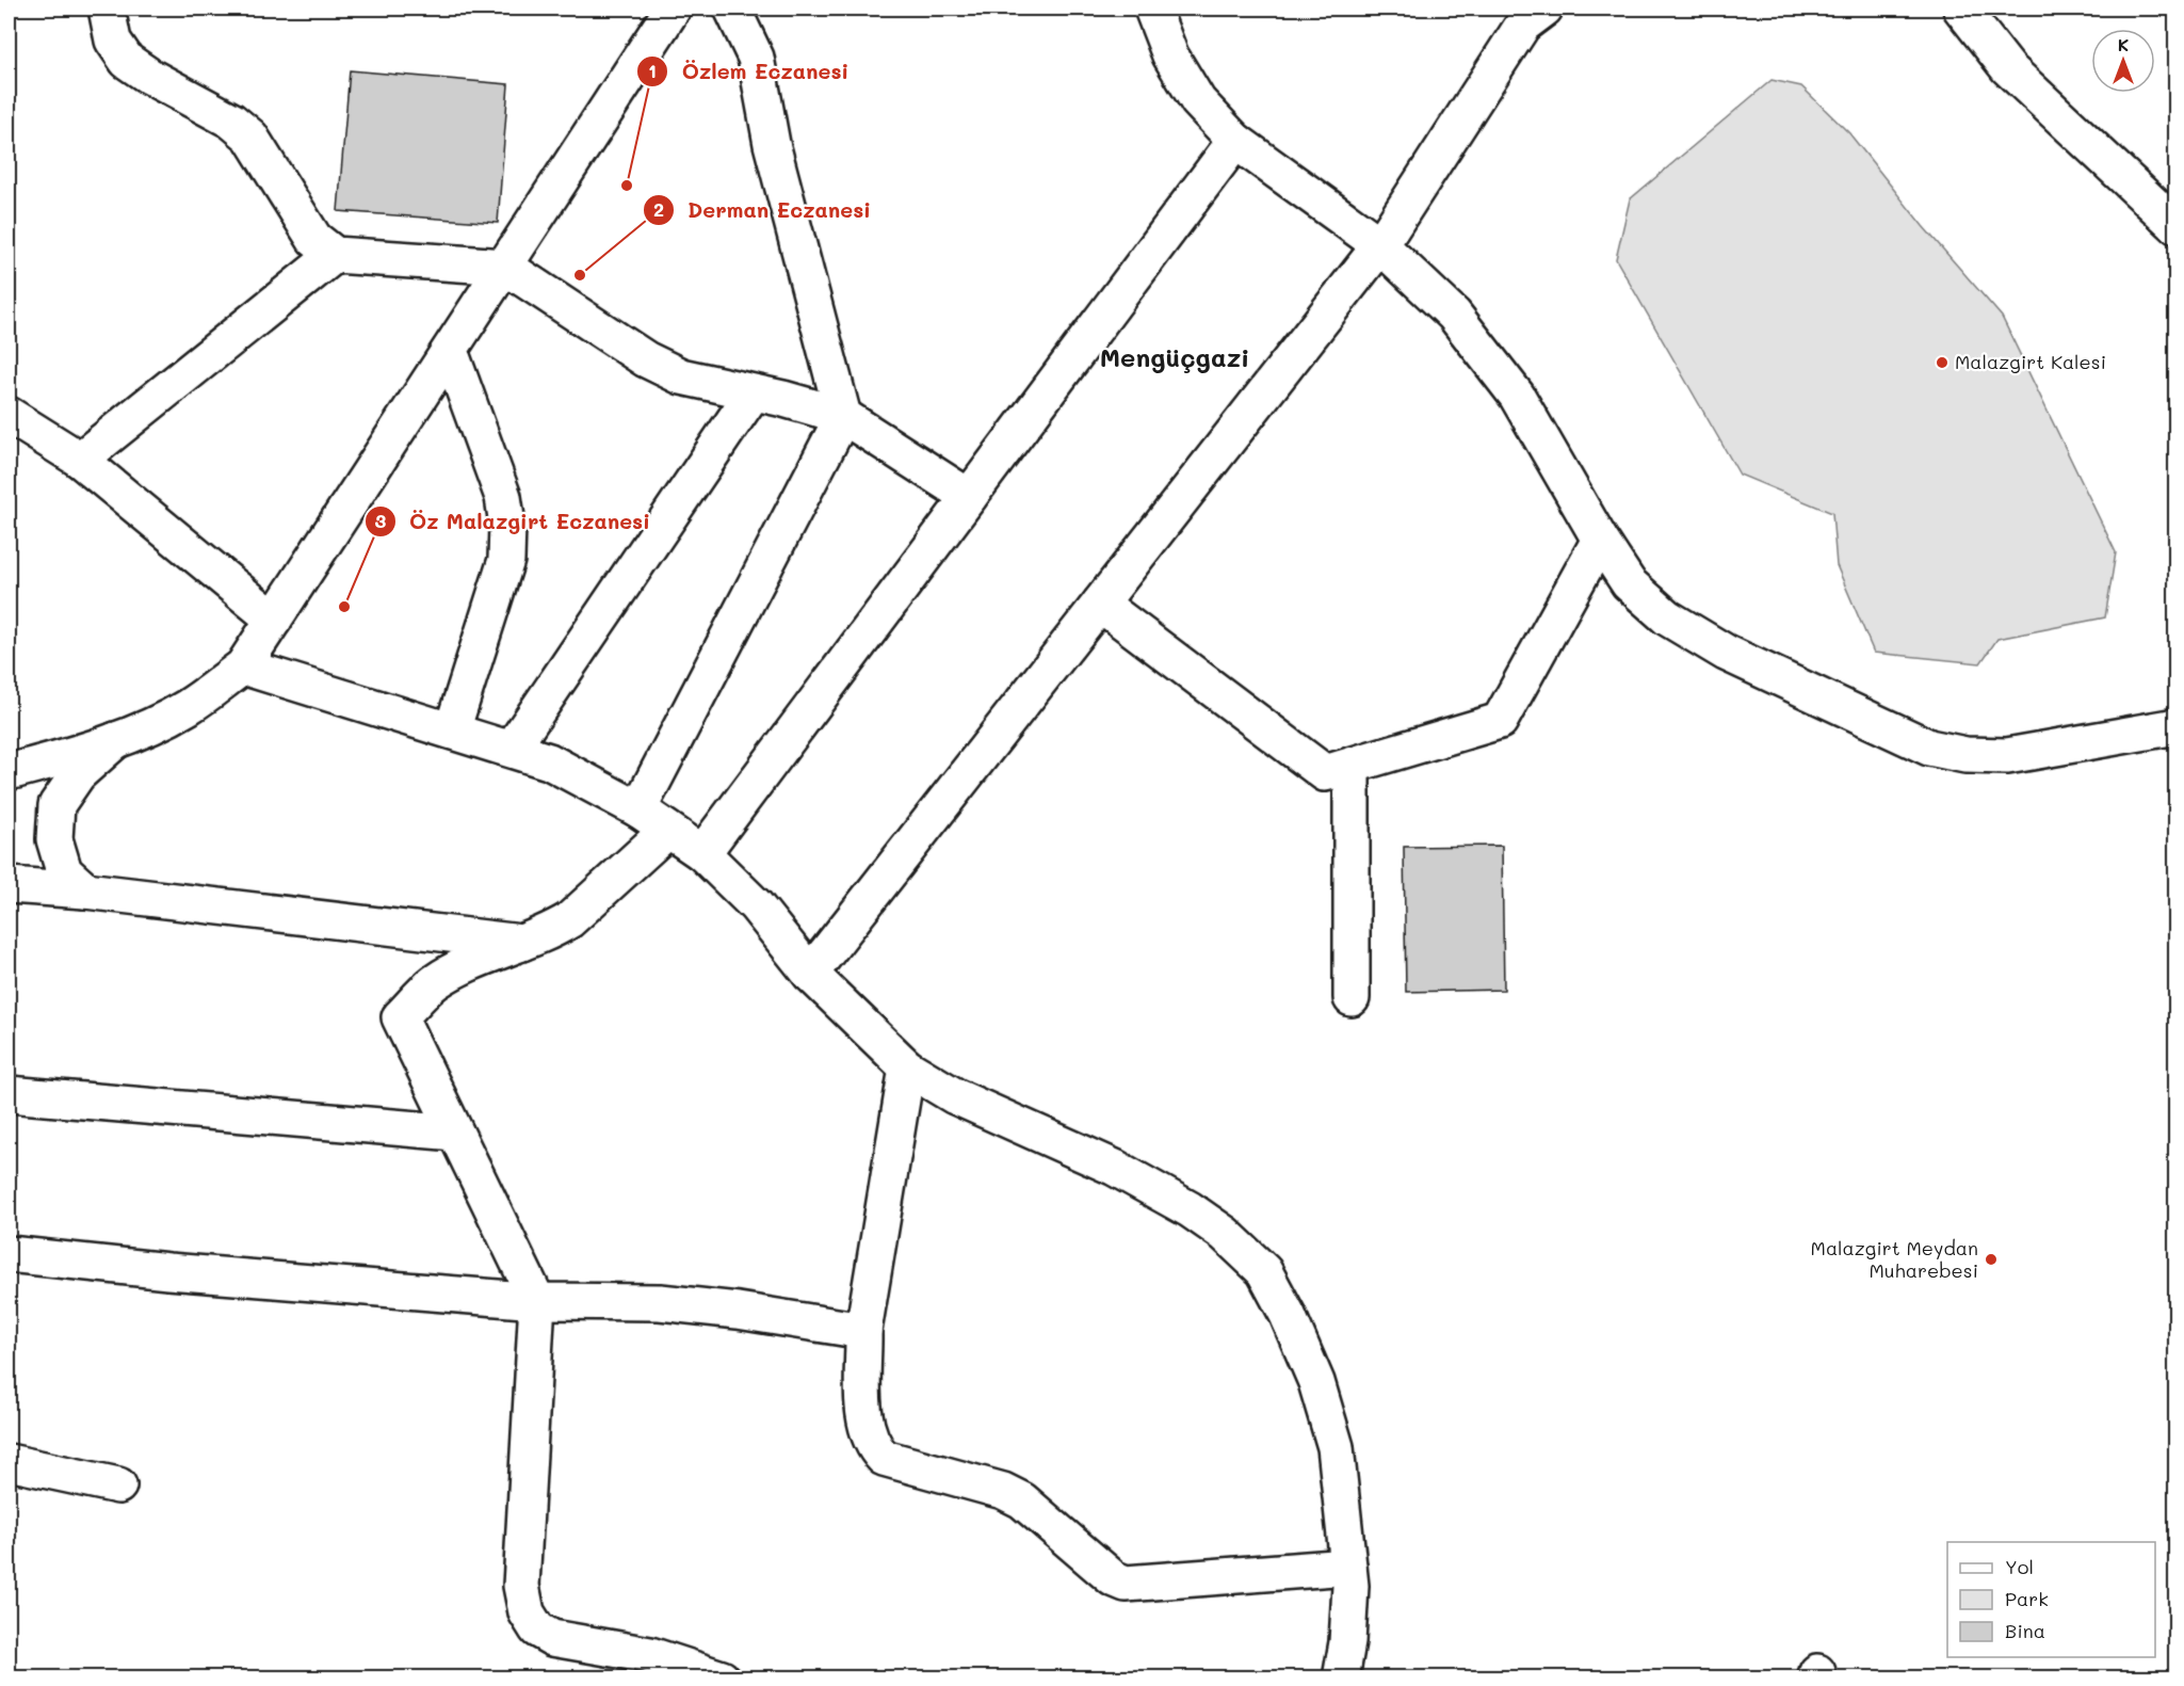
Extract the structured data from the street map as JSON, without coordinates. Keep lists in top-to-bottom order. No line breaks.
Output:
{"districts":["Mengüçgazi"],"places":["Özlem Eczanesi","Derman Eczanesi","Malazgirt Kalesi","Öz Malazgirt Eczanesi","Malazgirt Meydan Muharebesi"],"legend":["Yol","Park","Bina"],"north":"top"}
